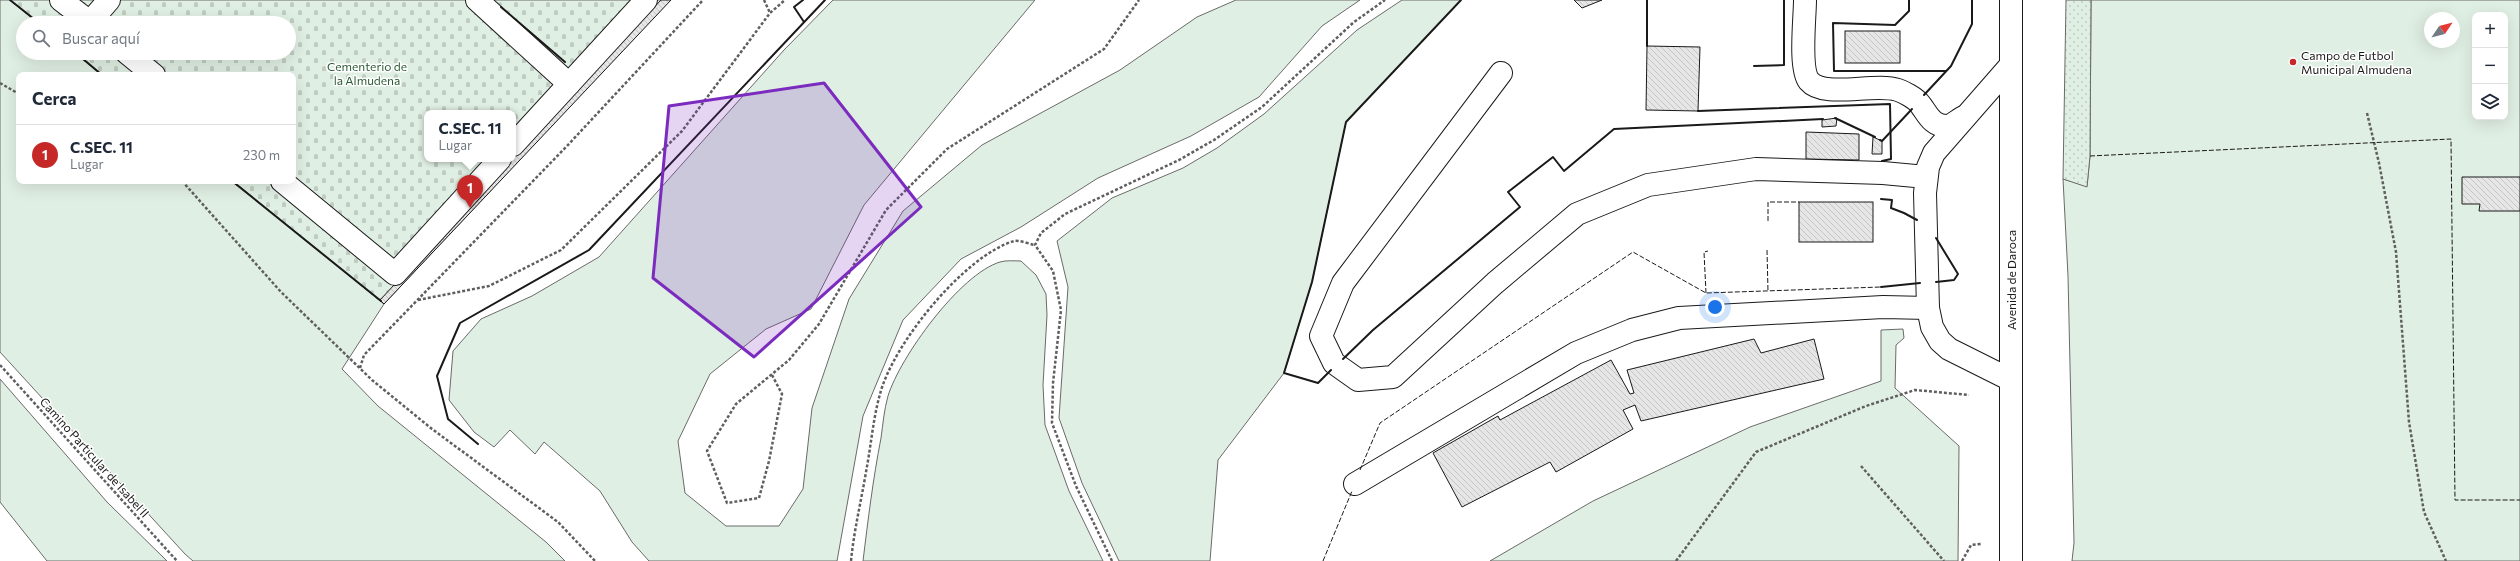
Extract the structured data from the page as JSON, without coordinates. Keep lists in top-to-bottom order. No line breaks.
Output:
{"streets":{"street":["Avenida de Daroca"],"path":["Camino Particular de Isabel II"]},"parks":["Cementerio de la Almudena"],"places":["Campo de Futbol Municipal Almudena"],"north":"top right","page":{"map_buttons":["+","−"],"search":"Buscar aquí","heading":"Cerca","popup":["C.SEC. 11","Lugar"],"list":[{"mark":"1","name":"C.SEC. 11","note":"Lugar","value":"230 m"}],"pins":"1"}}
